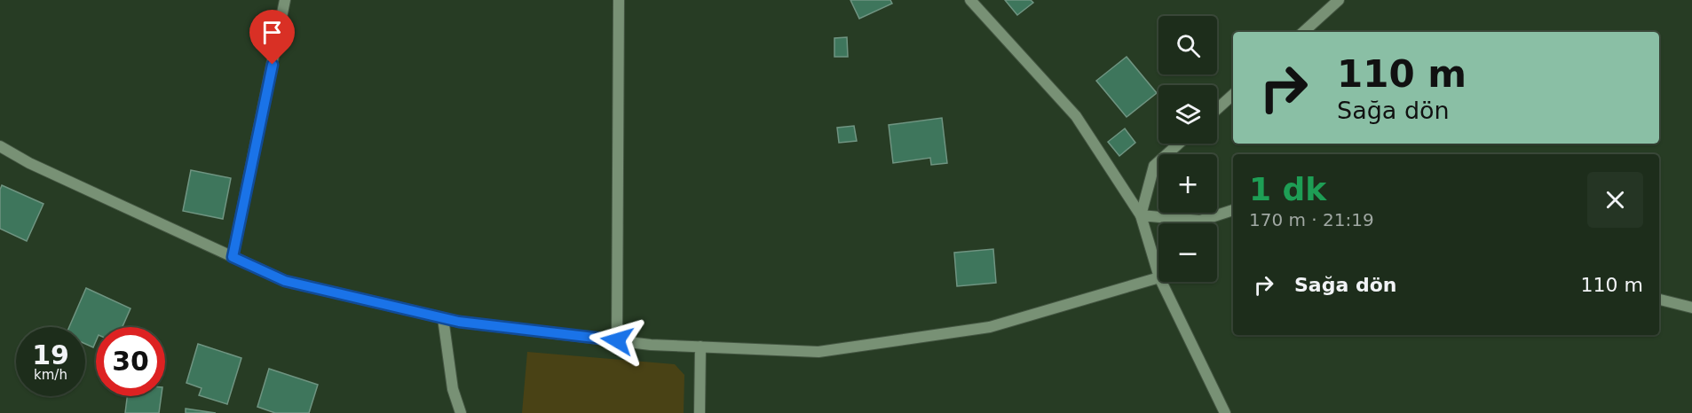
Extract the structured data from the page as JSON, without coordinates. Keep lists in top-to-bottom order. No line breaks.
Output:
{"page":{"map_buttons":["+","−"],"turn":["110 m","Sağa dön"],"heading":["1 dk","170 m · 21:19"],"list":[{"name":"Sağa dön","value":"110 m"}],"speed":"19 km/h","limit":"30"}}
